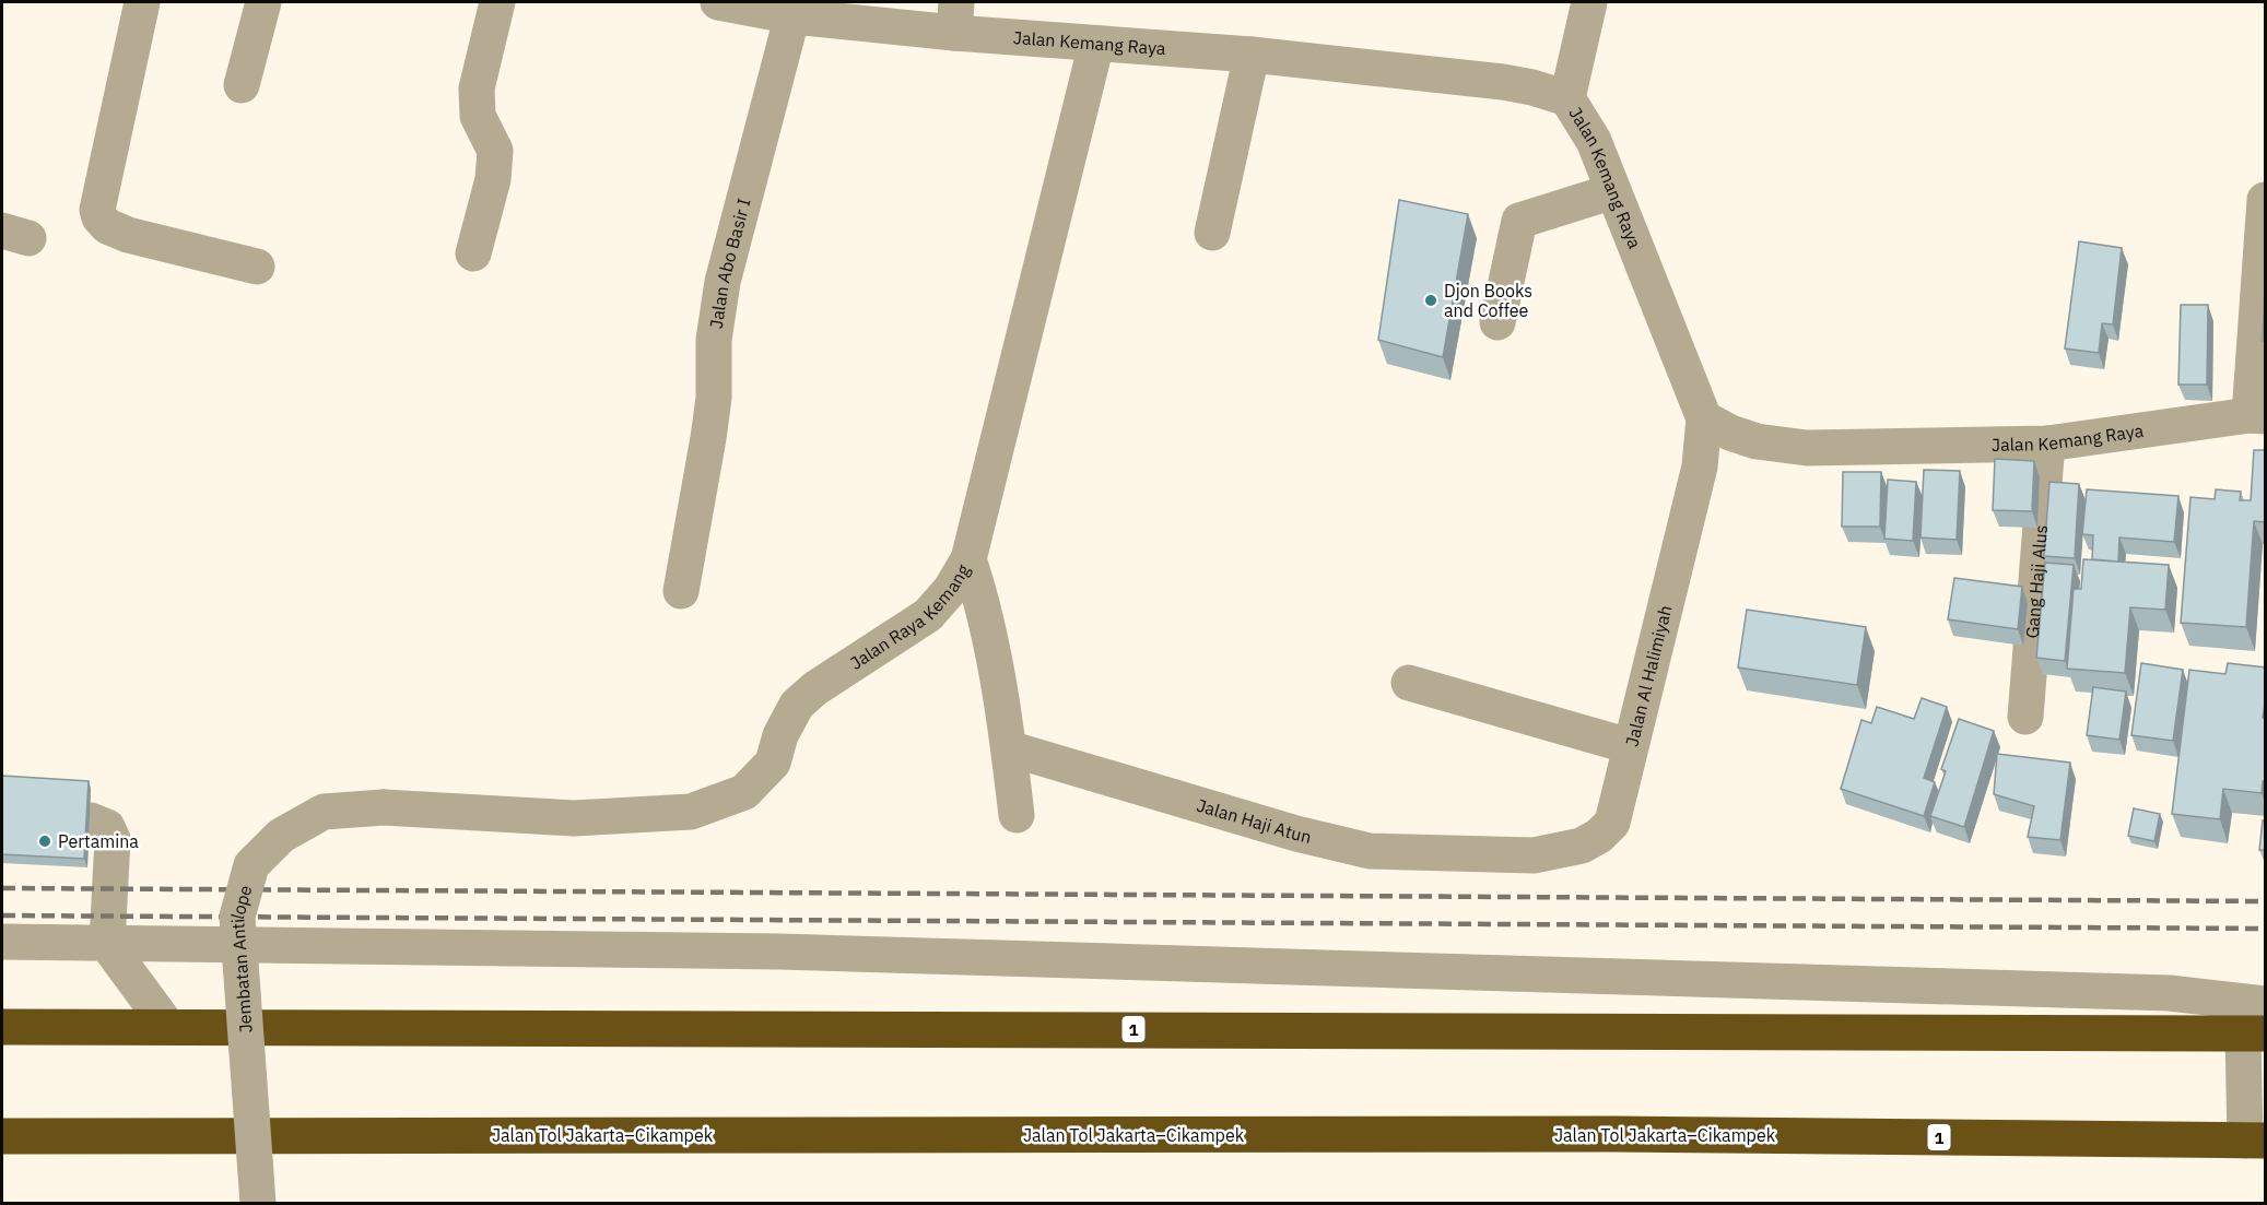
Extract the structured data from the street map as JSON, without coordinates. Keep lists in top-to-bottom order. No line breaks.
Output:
{"streets":{"highway":["1","Jalan Tol Jakarta–Cikampek"],"street":["Jalan Kemang Raya","Jalan Abo Basir I","Gang Haji Alus","Jalan Raya Kemang","Jalan Al Halimiyah","Jalan Haji Atun","Jembatan Antilope"]},"crossings":[["Jalan Kemang Raya","Jalan Abo Basir I"],["Jalan Kemang Raya","Gang Haji Alus"],["Jalan Kemang Raya","Jalan Raya Kemang"],["Jalan Kemang Raya","Jalan Al Halimiyah"],["Jalan Raya Kemang","Jembatan Antilope"],["Jalan Al Halimiyah","Jalan Haji Atun"]],"places":["Djon Books and Coffee","Pertamina"]}
